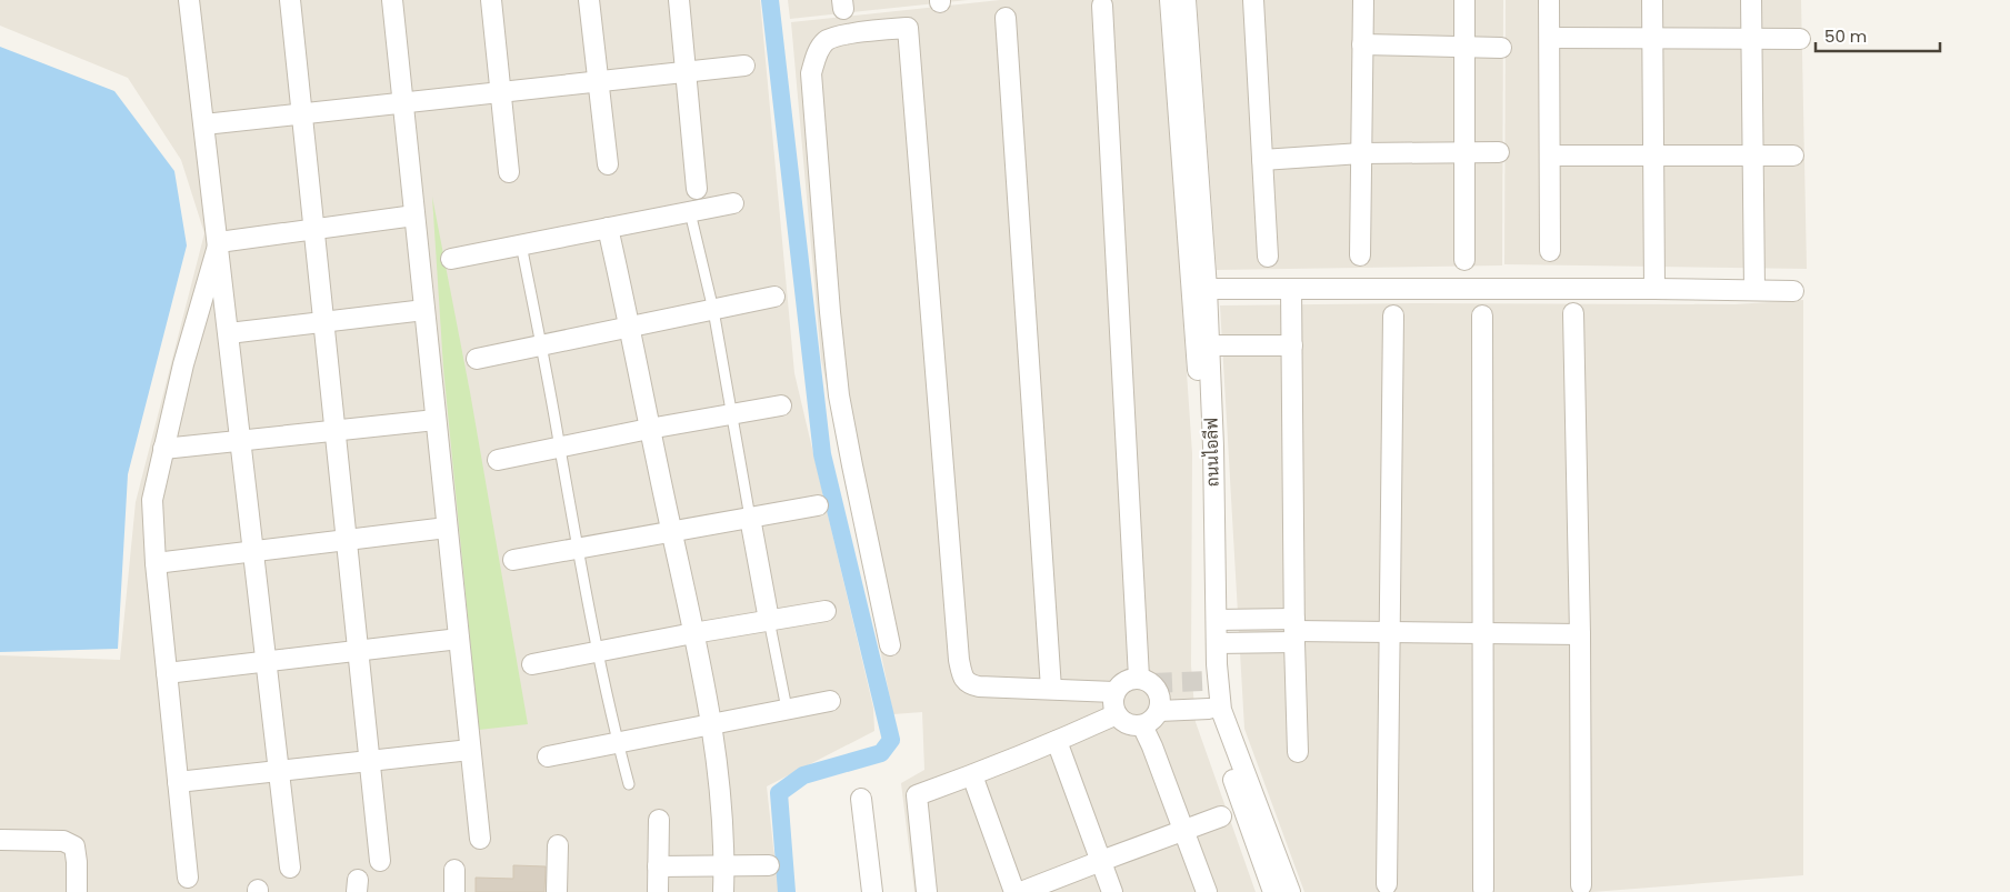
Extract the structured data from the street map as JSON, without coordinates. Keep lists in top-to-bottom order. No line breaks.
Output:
{"streets":{"street":["ถนนไอลีฟ"]},"scale_bar":"50 m"}
